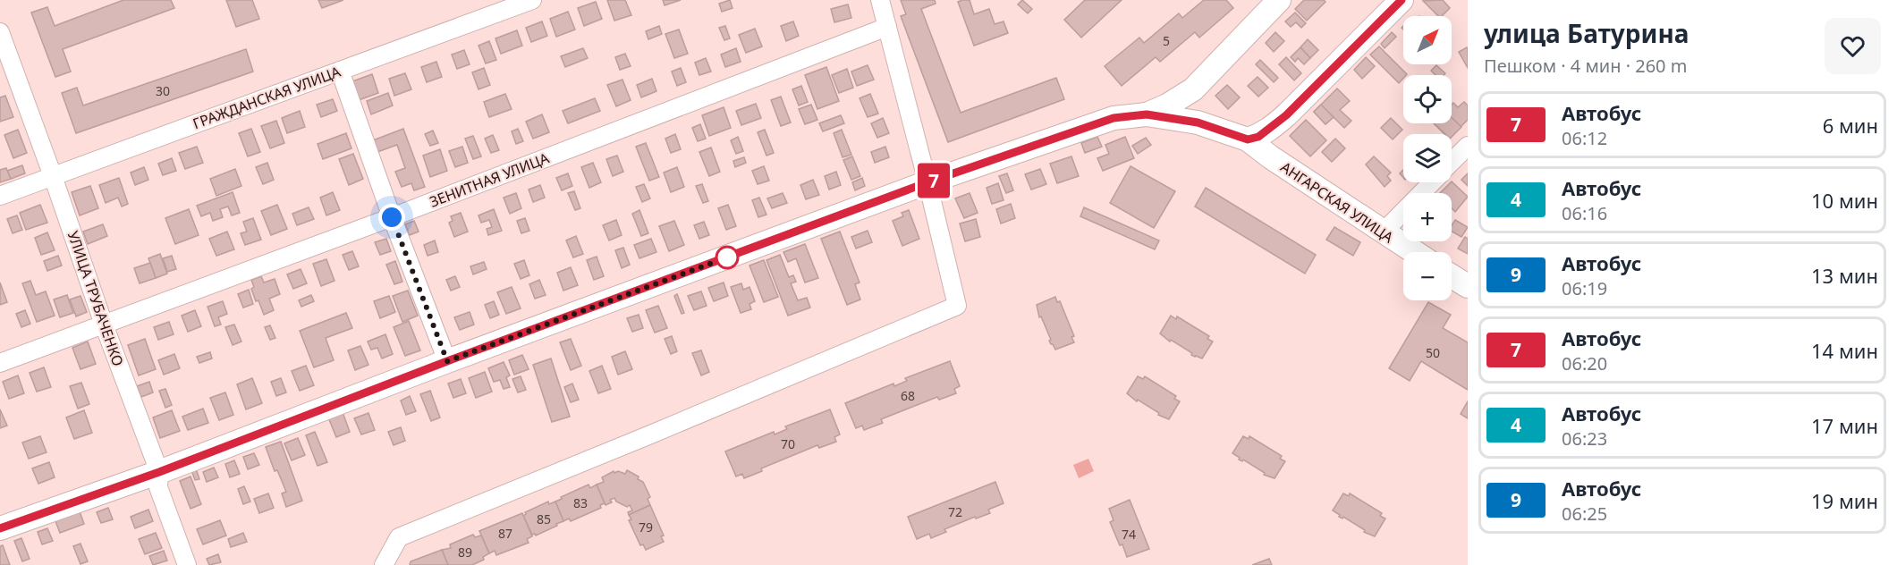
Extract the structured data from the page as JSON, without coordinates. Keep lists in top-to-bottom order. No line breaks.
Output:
{"streets":{"main road":["АНГАРСКАЯ УЛИЦА"],"street":["ГРАЖДАНСКАЯ УЛИЦА","ЗЕНИТНАЯ УЛИЦА","УЛИЦА ТРУБАЧЕНКО"]},"crossings":[["ГРАЖДАНСКАЯ УЛИЦА","УЛИЦА ТРУБАЧЕНКО"],["ЗЕНИТНАЯ УЛИЦА","УЛИЦА ТРУБАЧЕНКО"]],"lines":["bus line 7"],"house_numbers":["5","30","50","68","70","83","72","85","79","87","74","89"],"north":"top right","page":{"on_map":"7","heading":["улица Батурина","Пешком · 4 мин · 260 m"],"map_buttons":["+","−"],"list":[{"mark":"7","name":"Автобус","note":"06:12","value":"6 мин"},{"mark":"4","name":"Автобус","note":"06:16","value":"10 мин"},{"mark":"9","name":"Автобус","note":"06:19","value":"13 мин"},{"mark":"7","name":"Автобус","note":"06:20","value":"14 мин"},{"mark":"4","name":"Автобус","note":"06:23","value":"17 мин"},{"mark":"9","name":"Автобус","note":"06:25","value":"19 мин"}]}}
